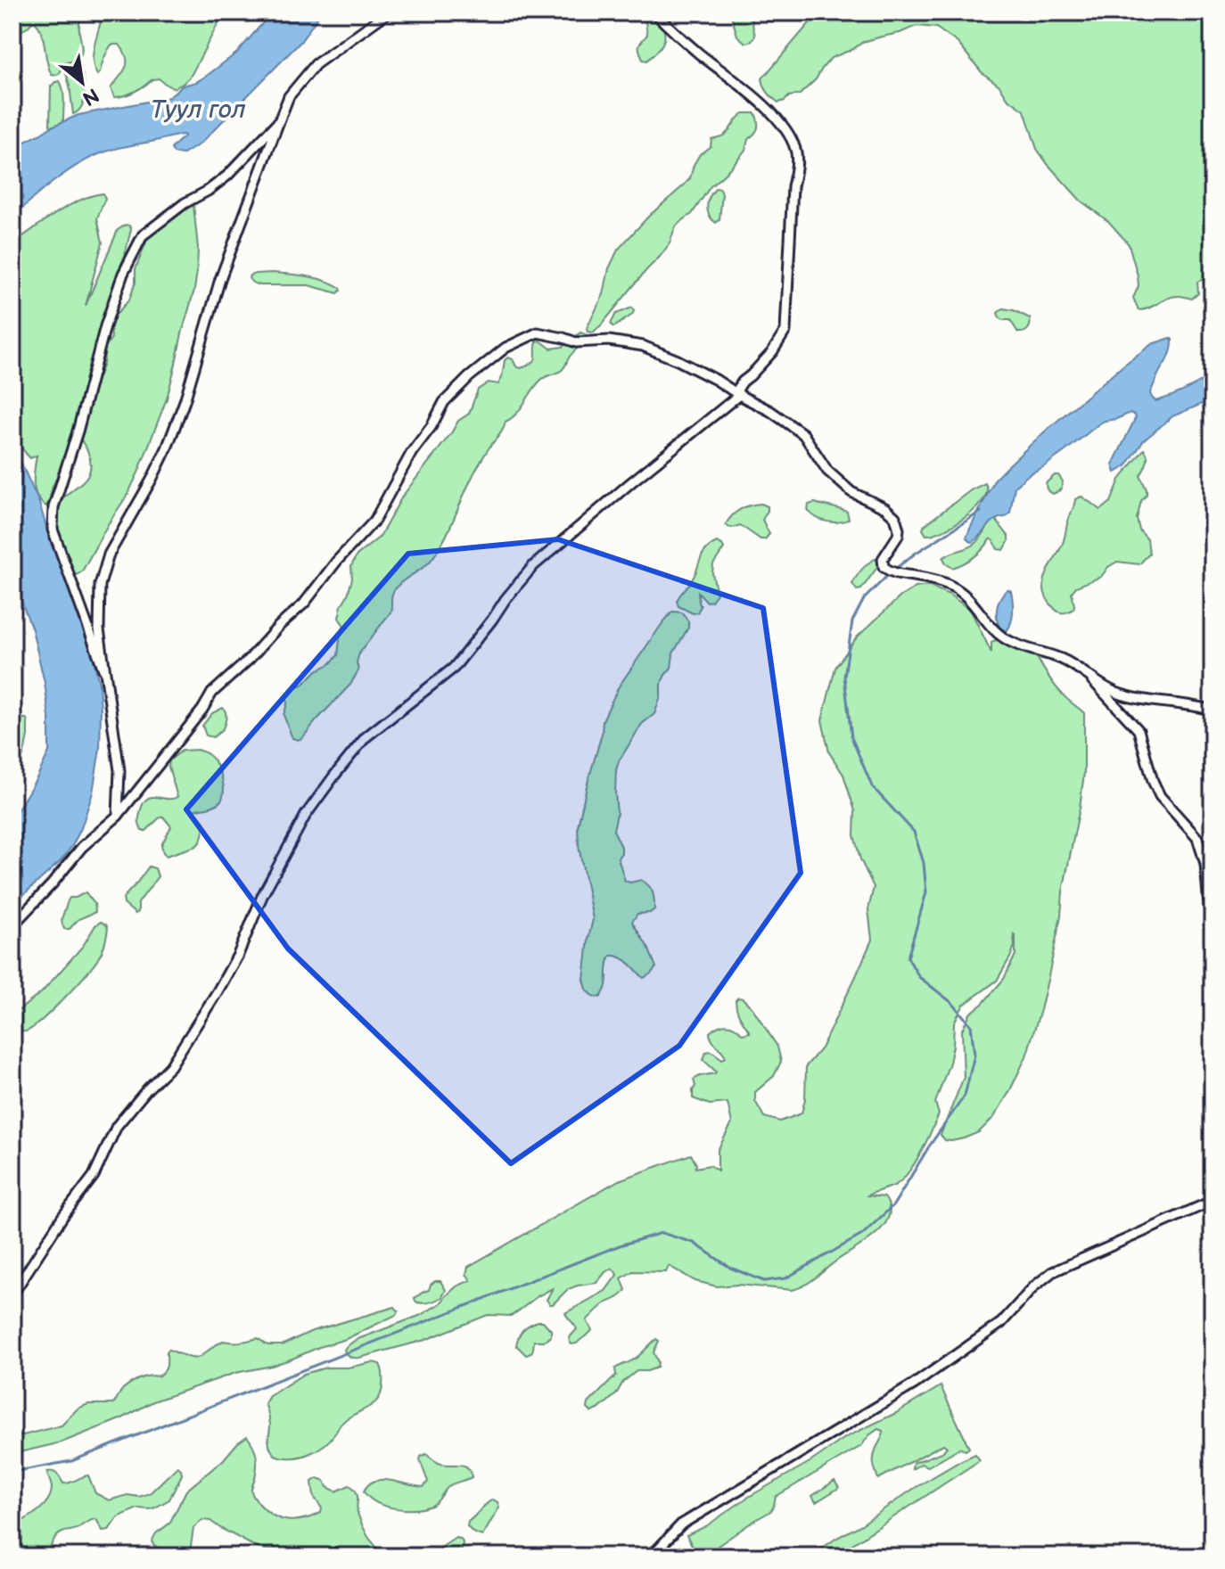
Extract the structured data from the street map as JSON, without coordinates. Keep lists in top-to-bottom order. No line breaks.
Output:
{"water":["Туул гол"],"north":"bottom right"}
